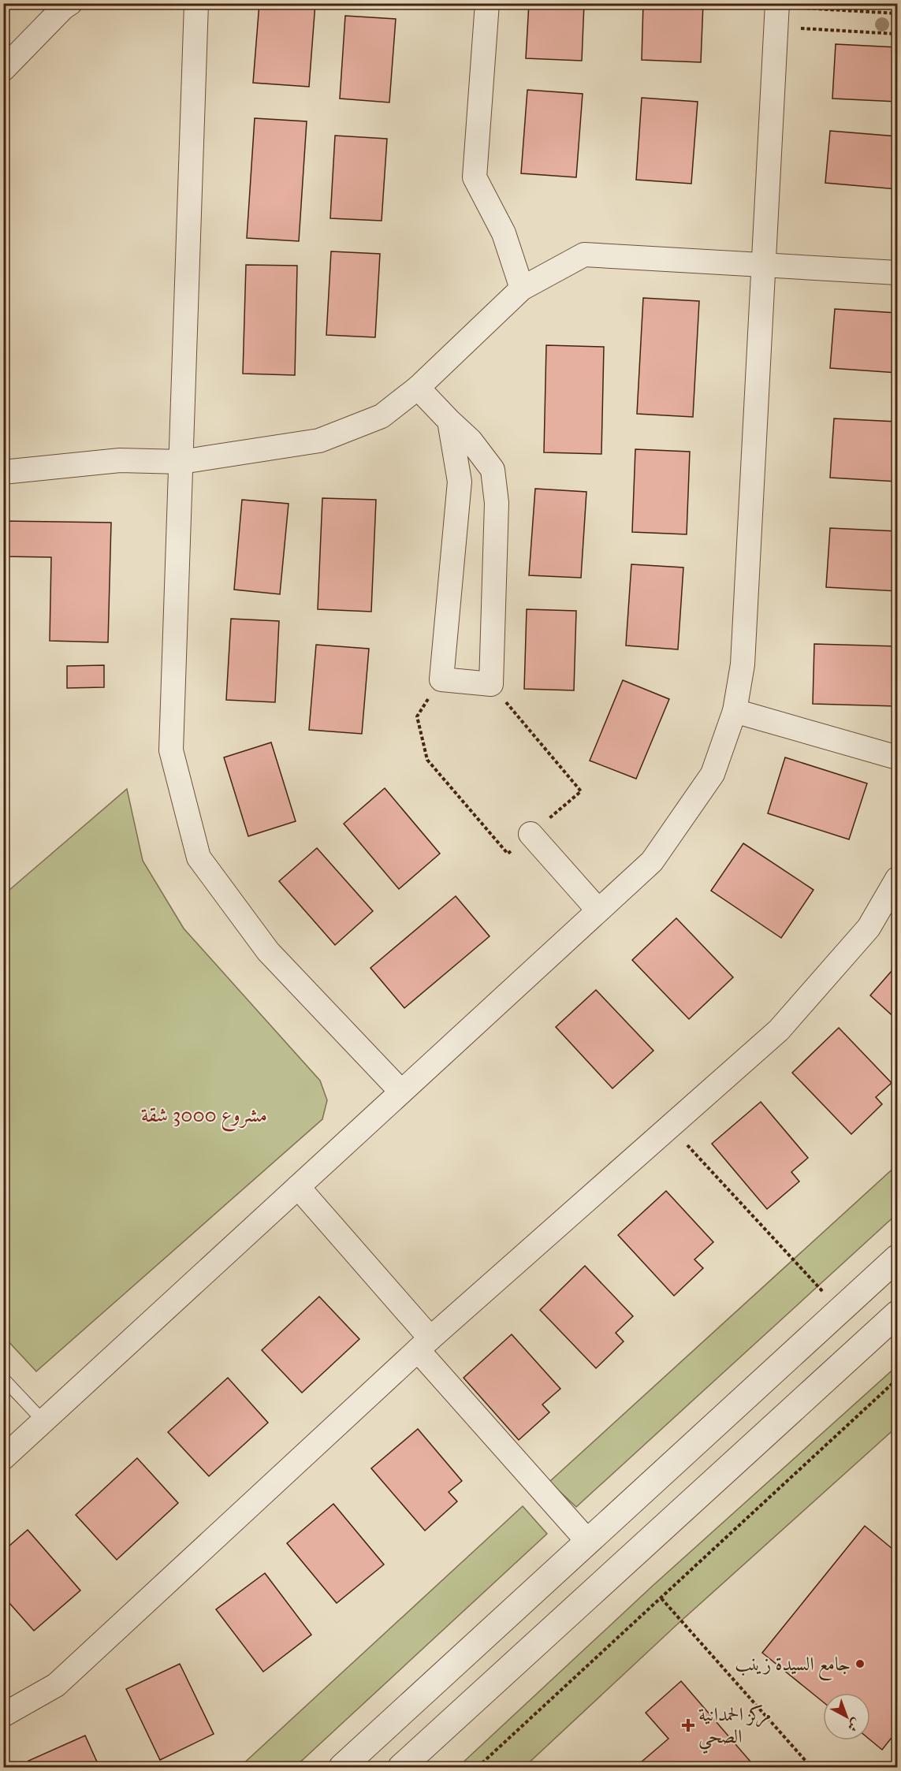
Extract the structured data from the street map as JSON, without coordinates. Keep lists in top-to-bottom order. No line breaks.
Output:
{"districts":["مشروع 3000 شقة"],"places":{"other":["جامع السيدة زينب"],"health":["مركز الحمدانية الصحي"]},"north":"bottom right"}
